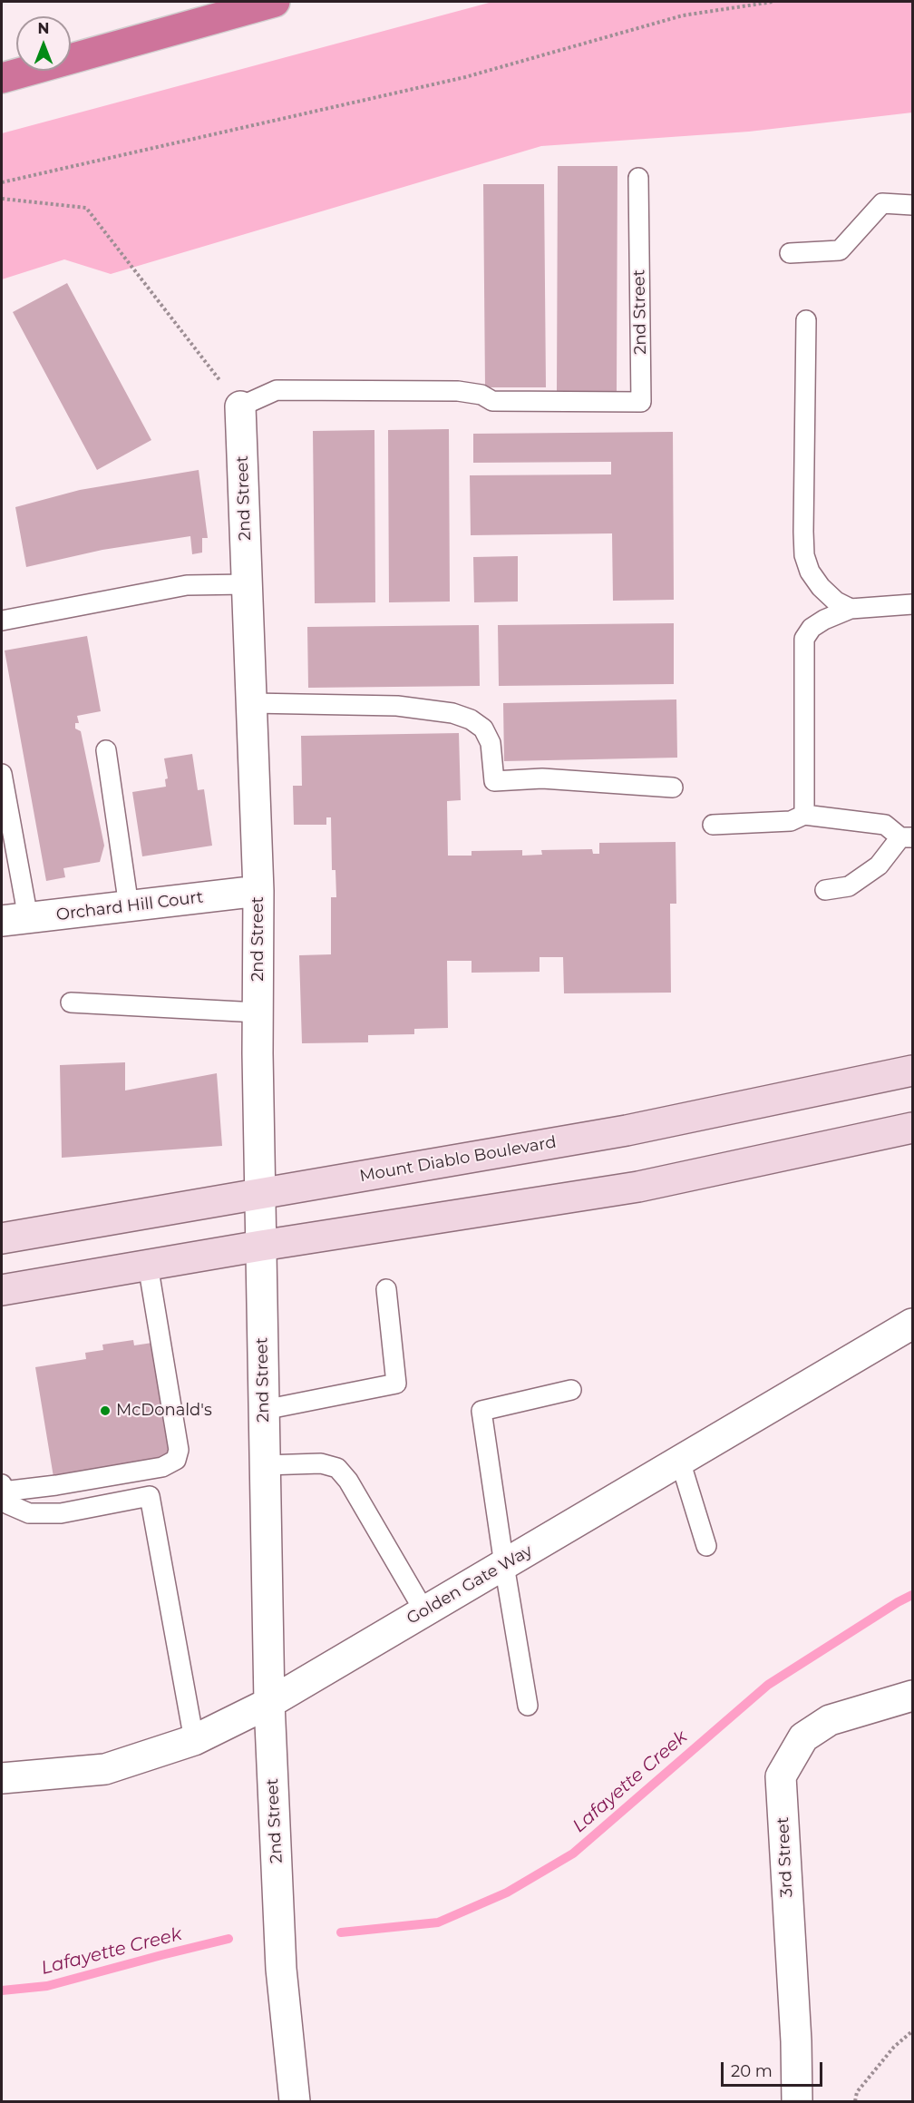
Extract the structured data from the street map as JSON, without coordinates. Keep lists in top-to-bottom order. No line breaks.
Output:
{"streets":{"main road":["Mount Diablo Boulevard"],"street":["2nd Street","Orchard Hill Court","Golden Gate Way","3rd Street"]},"crossings":[["2nd Street","Orchard Hill Court"],["2nd Street","Mount Diablo Boulevard"],["2nd Street","Golden Gate Way"]],"water":["Lafayette Creek"],"places":["McDonald's"],"scale_bar":"20 m","north":"top"}
